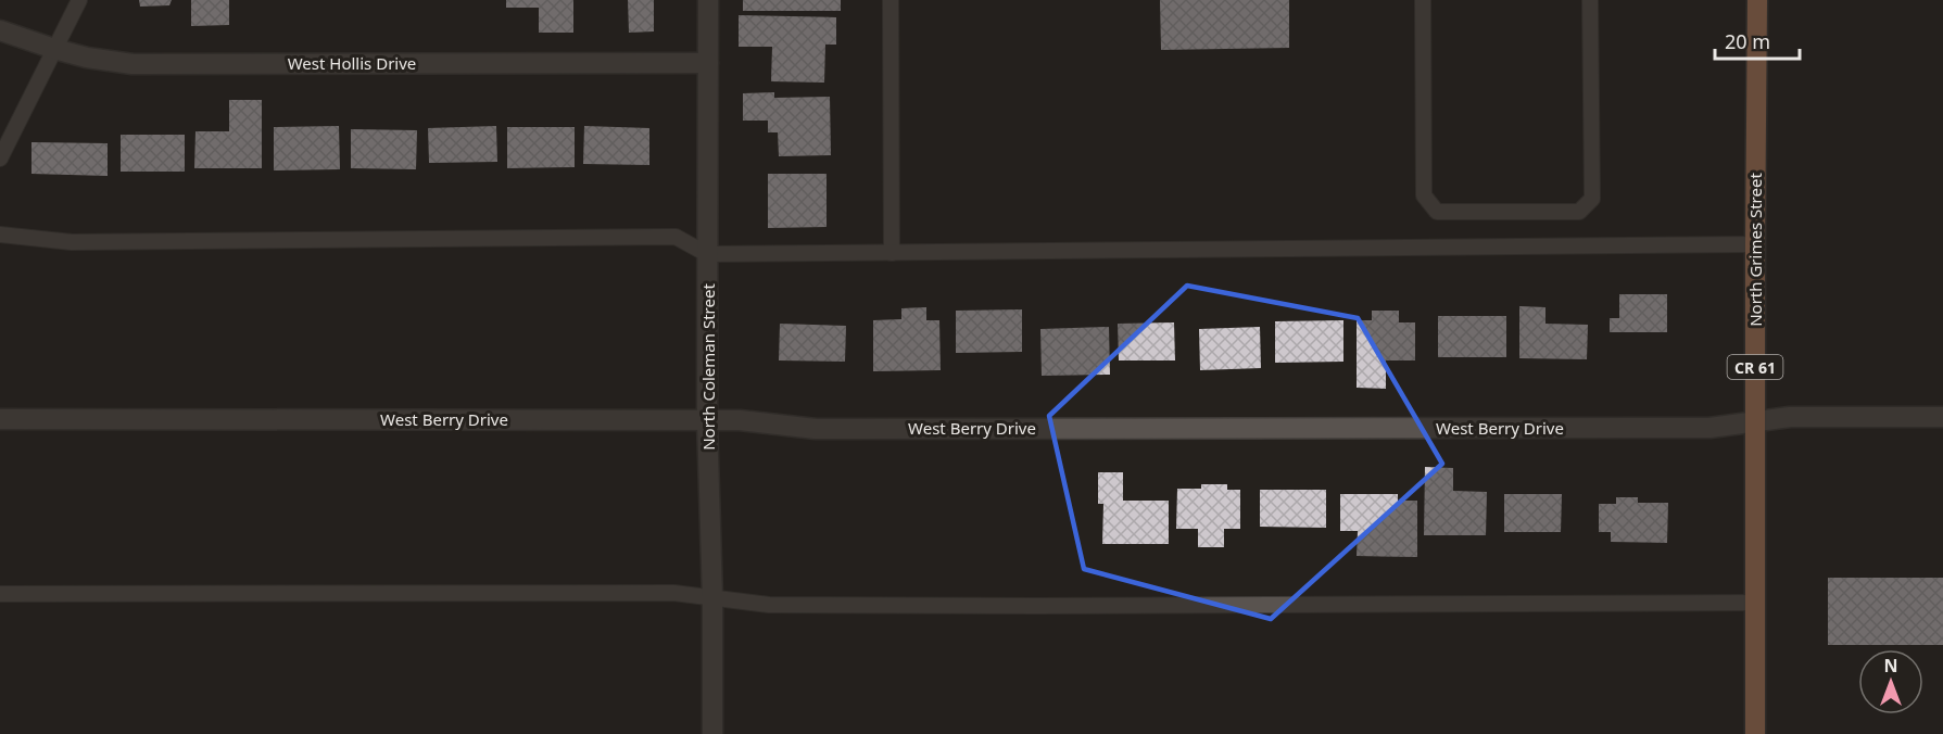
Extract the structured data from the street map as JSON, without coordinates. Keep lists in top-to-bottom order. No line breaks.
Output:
{"streets":{"main road":["North Grimes Street","CR 61"],"street":["West Hollis Drive","North Coleman Street","West Berry Drive"]},"crossings":[["West Hollis Drive","North Coleman Street"],["North Grimes Street","West Berry Drive"],["North Coleman Street","West Berry Drive"]],"scale_bar":"20 m","north":"top"}
